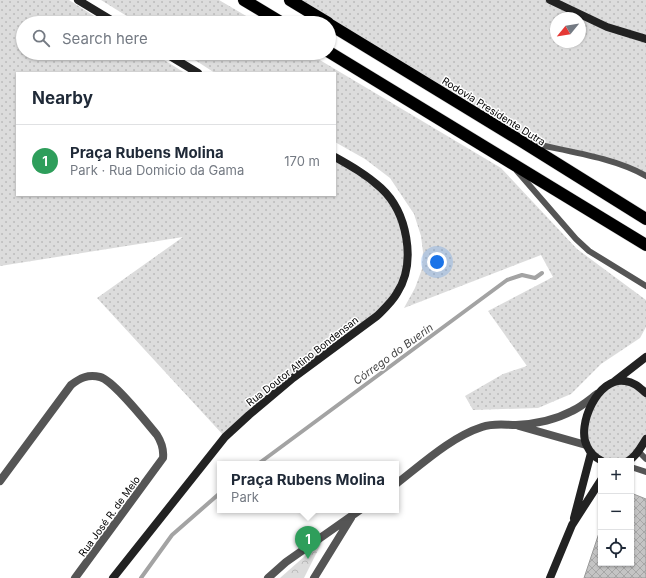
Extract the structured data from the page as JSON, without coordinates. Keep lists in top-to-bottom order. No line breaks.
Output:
{"streets":{"highway":["Rodovia Presidente Dutra"],"street":["Rua Doutor Altino Bondensan","Rua José R. de Melo"]},"water":["Córrego do Buerin"],"north":"bottom left","page":{"search":"Search here","heading":"Nearby","list":[{"mark":"1","name":"Praça Rubens Molina","note":"Park · Rua Domicio da Gama","value":"170 m"}],"map_buttons":["+","−"],"popup":["Praça Rubens Molina","Park"],"pins":"1"}}
